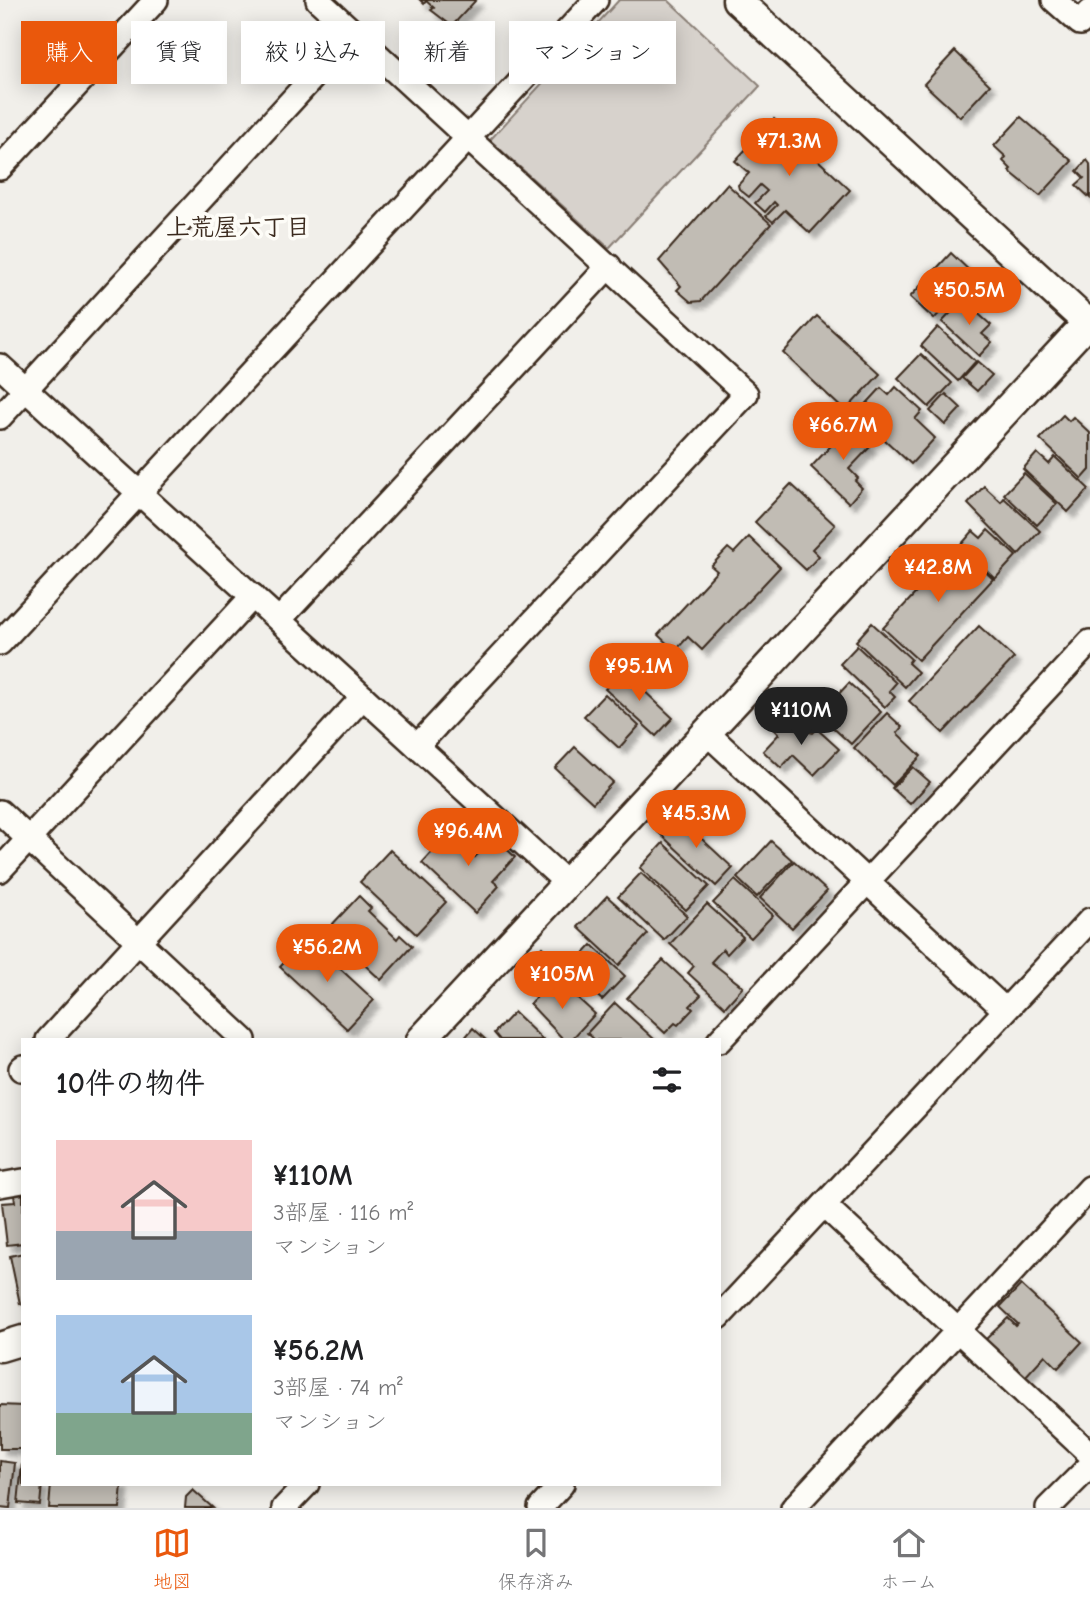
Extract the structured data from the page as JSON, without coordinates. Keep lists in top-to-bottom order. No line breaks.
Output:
{"districts":["上荒屋六丁目"],"page":{"chip":["購入","賃貸","絞り込み","新着","マンション"],"price":["¥71.3M","¥50.5M","¥66.7M","¥42.8M","¥95.1M","¥110M","¥45.3M","¥96.4M","¥56.2M","¥105M"],"heading":"10件の物件","list":[{"name":"¥110M","note":"3部屋 · 116 m² · マンション"},{"name":"¥56.2M","note":"3部屋 · 74 m² · マンション"}],"tabs":["地図","保存済み","ホーム"]}}
